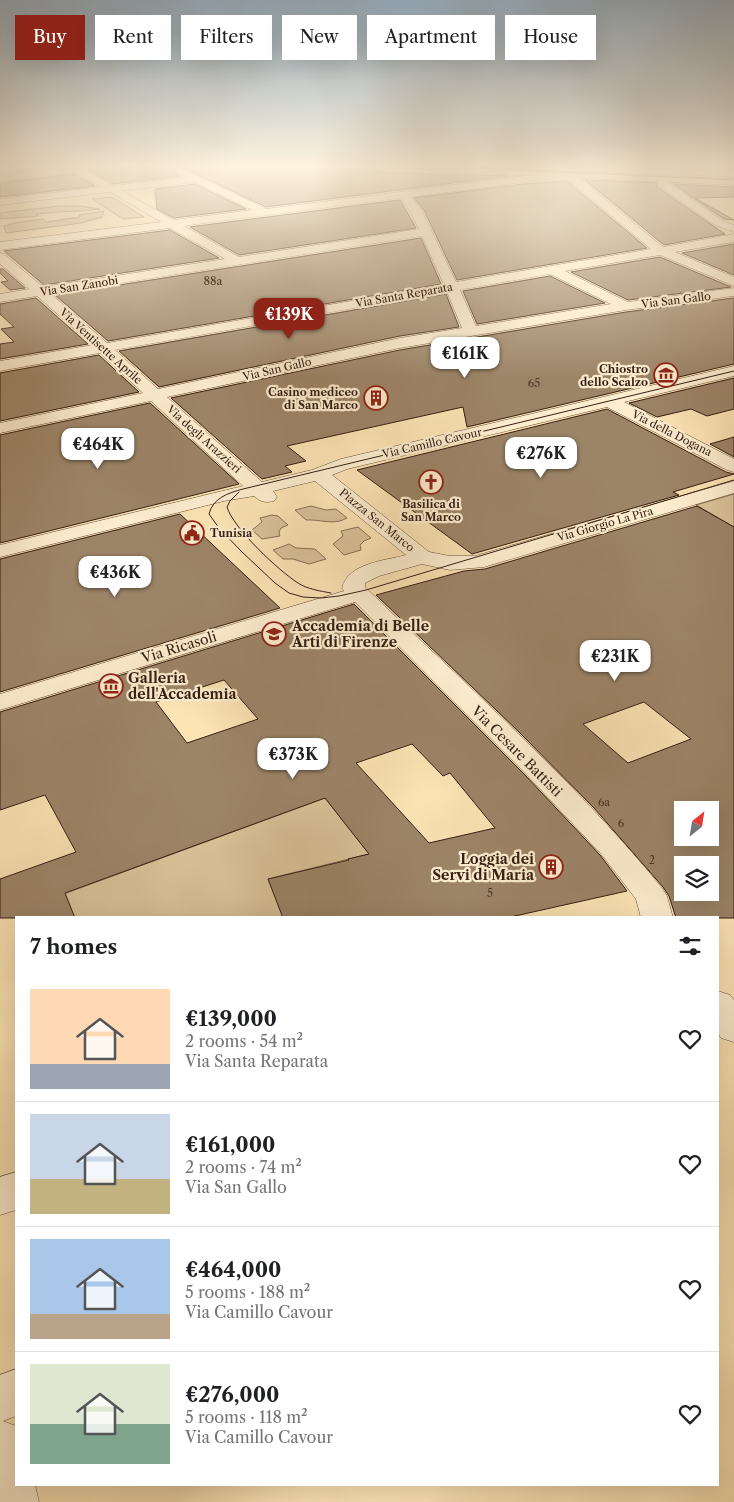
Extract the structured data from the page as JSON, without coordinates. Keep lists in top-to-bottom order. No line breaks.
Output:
{"streets":{"street":["Via San Zanobi","Via Santa Reparata","Via San Gallo","Via Ventisette Aprile","Via della Dogana","Via degli Arazzieri","Via Camillo Cavour","Piazza San Marco","Via Giorgio La Pira","Via Ricasoli","Via Cesare Battisti"]},"crossings":[["Via San Zanobi","Via Ventisette Aprile"],["Via Santa Reparata","Via Ventisette Aprile"],["Via San Gallo","Via Ventisette Aprile"],["Via San Gallo","Via degli Arazzieri"],["Via Ventisette Aprile","Via degli Arazzieri"],["Via della Dogana","Via Camillo Cavour"],["Via degli Arazzieri","Piazza San Marco"],["Via Camillo Cavour","Piazza San Marco"],["Piazza San Marco","Via Giorgio La Pira"],["Piazza San Marco","Via Ricasoli"],["Piazza San Marco","Via Cesare Battisti"],["Via Ricasoli","Via Cesare Battisti"]],"places":{"museum":["Chiostro dello Scalzo","Galleria dell'Accademia"],"building":["Casino mediceo di San Marco","Loggia dei Servi di Maria"],"church":["Basilica di San Marco"],"public building":["Tunisia"],"school or university":["Accademia di Belle Arti di Firenze"]},"house_numbers":["88a","65","6a","6","2","5"],"north":"top right","page":{"chip":["Buy","Rent","Filters","New","Apartment","House"],"price":["€139K","€161K","€464K","€276K","€436K","€231K","€373K"],"heading":"7 homes","list":[{"name":"€139,000","note":"2 rooms · 54 m² · Via Santa Reparata"},{"name":"€161,000","note":"2 rooms · 74 m² · Via San Gallo"},{"name":"€464,000","note":"5 rooms · 188 m² · Via Camillo Cavour"},{"name":"€276,000","note":"5 rooms · 118 m² · Via Camillo Cavour"}]}}
